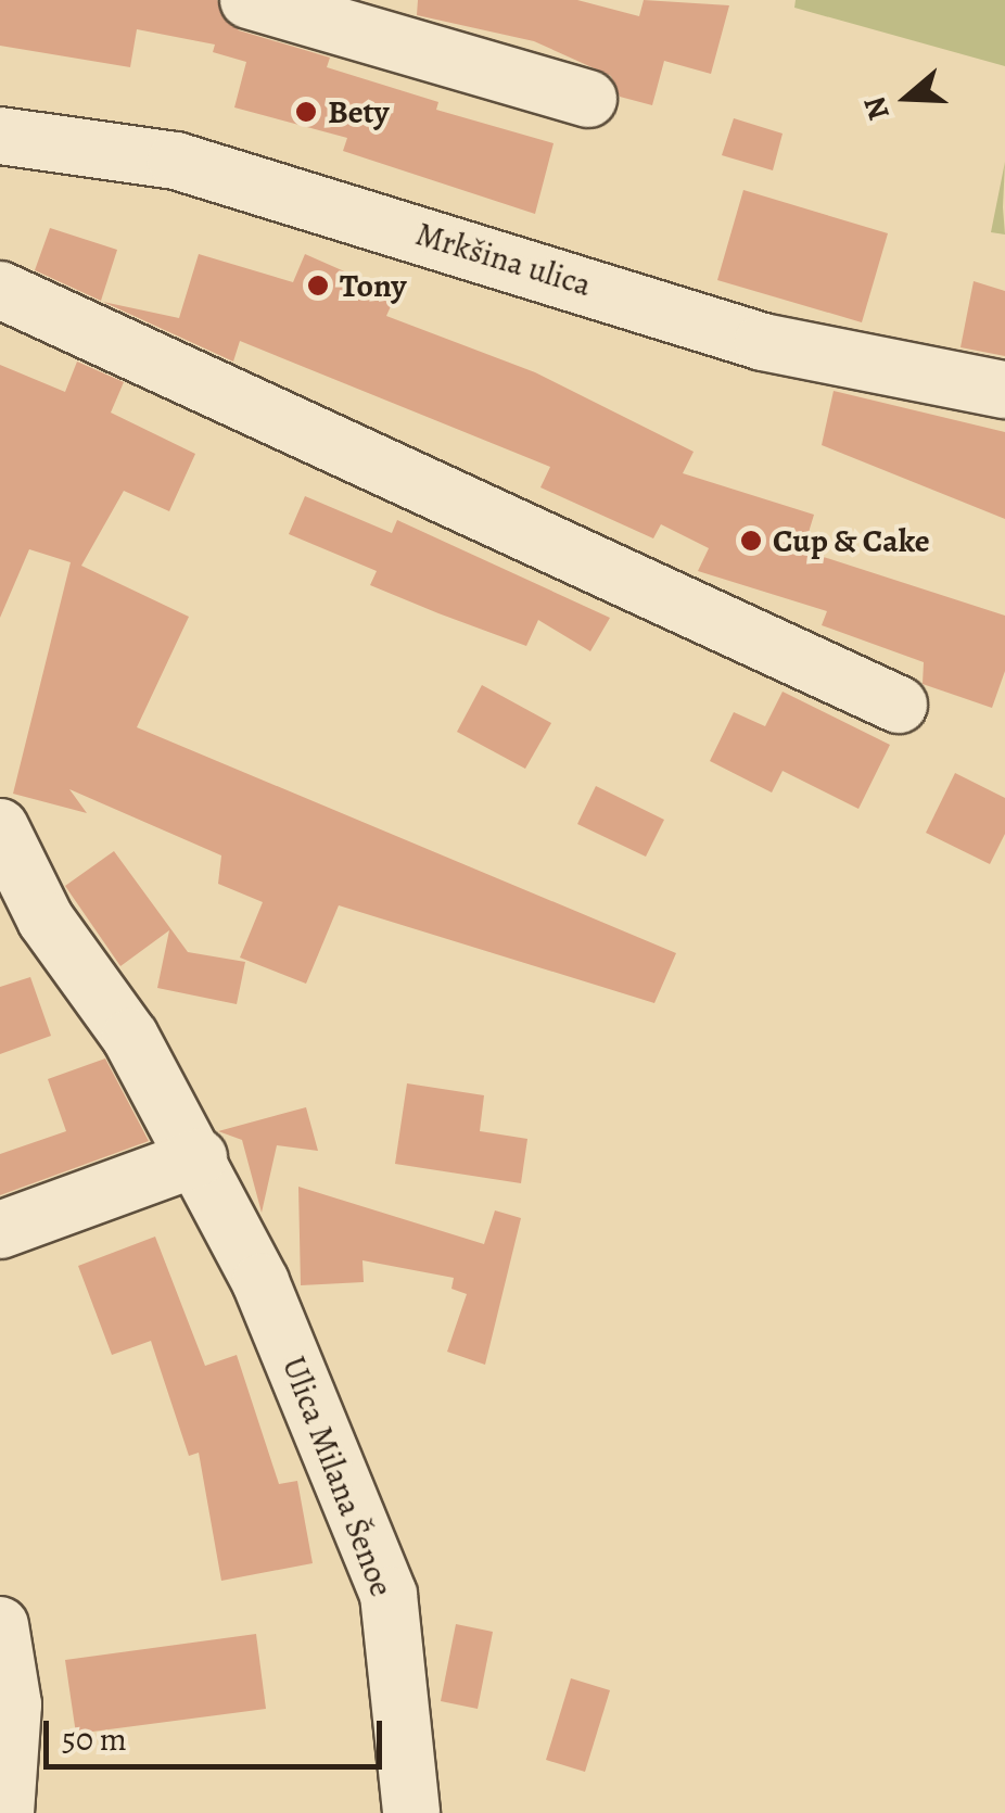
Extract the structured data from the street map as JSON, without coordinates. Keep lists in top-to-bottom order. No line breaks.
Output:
{"streets":{"street":["Mrkšina ulica","Ulica Milana Šenoe"]},"places":["Bety","Tony","Cup & Cake"],"scale_bar":"50 m","north":"left"}
